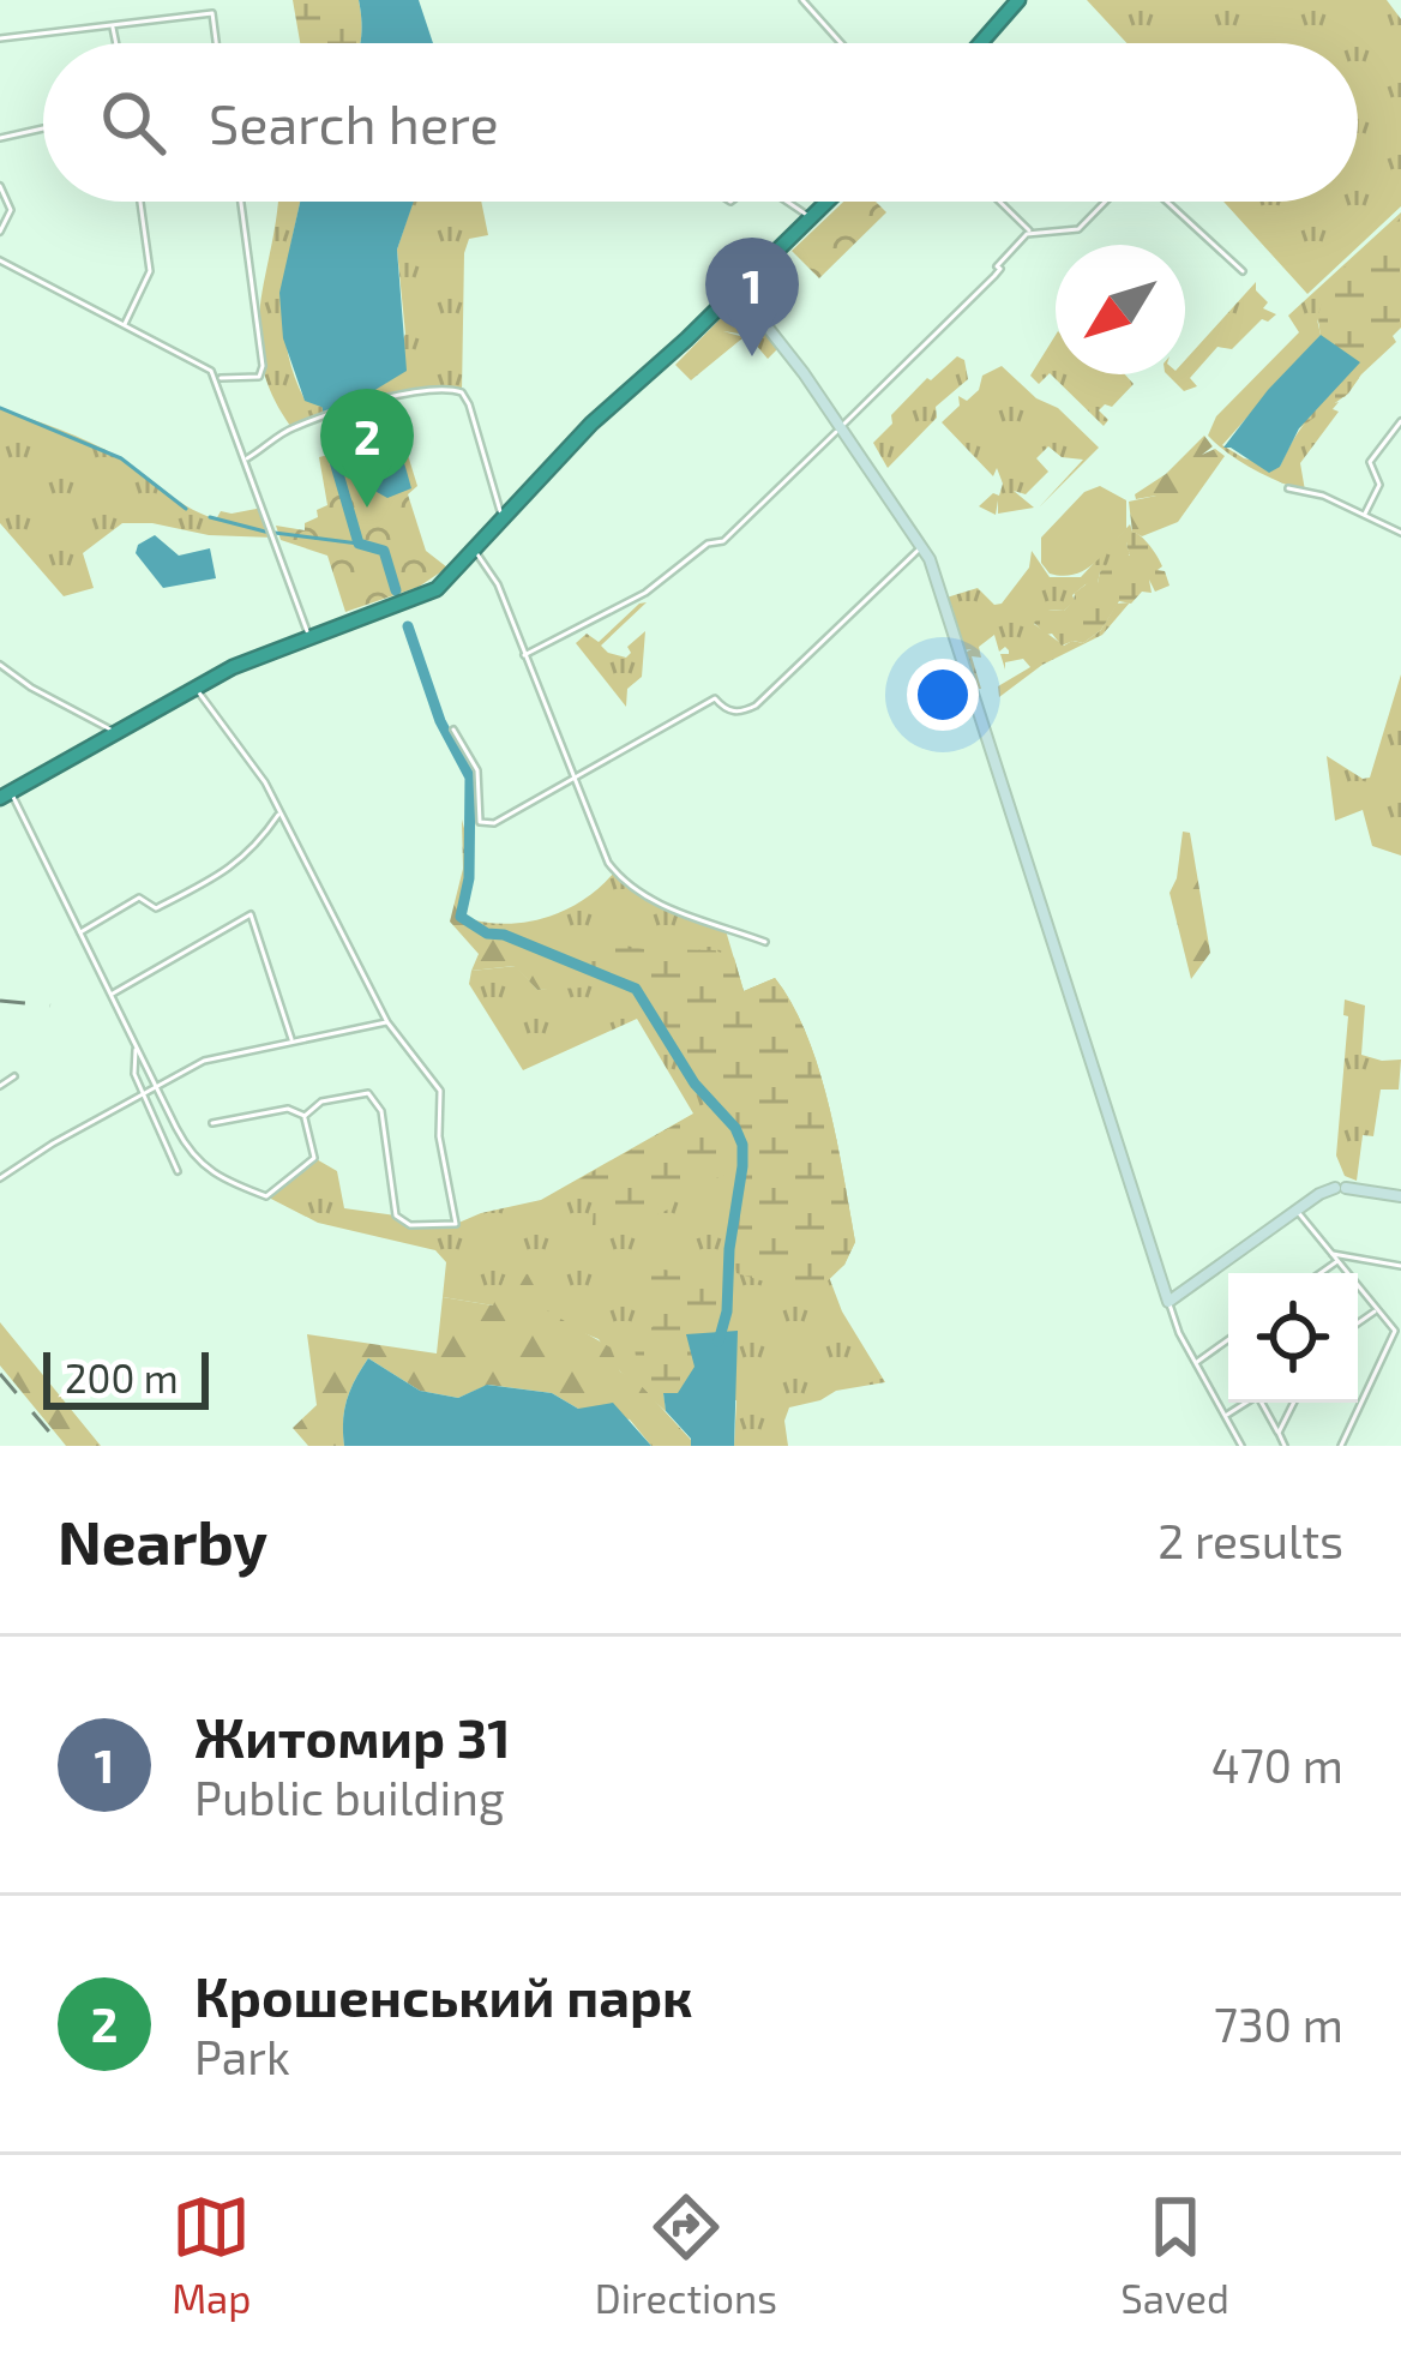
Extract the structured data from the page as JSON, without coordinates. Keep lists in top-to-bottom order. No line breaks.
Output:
{"scale_bar":"200 m","north":"bottom left","page":{"search":"Search here","pins":["1","2"],"scale":"200 m","heading":["Nearby","2 results"],"list":[{"mark":"1","name":"Житомир 31","note":"Public building","value":"470 m"},{"mark":"2","name":"Крошенський парк","note":"Park","value":"730 m"}],"nav":["Map","Directions","Saved"]}}
